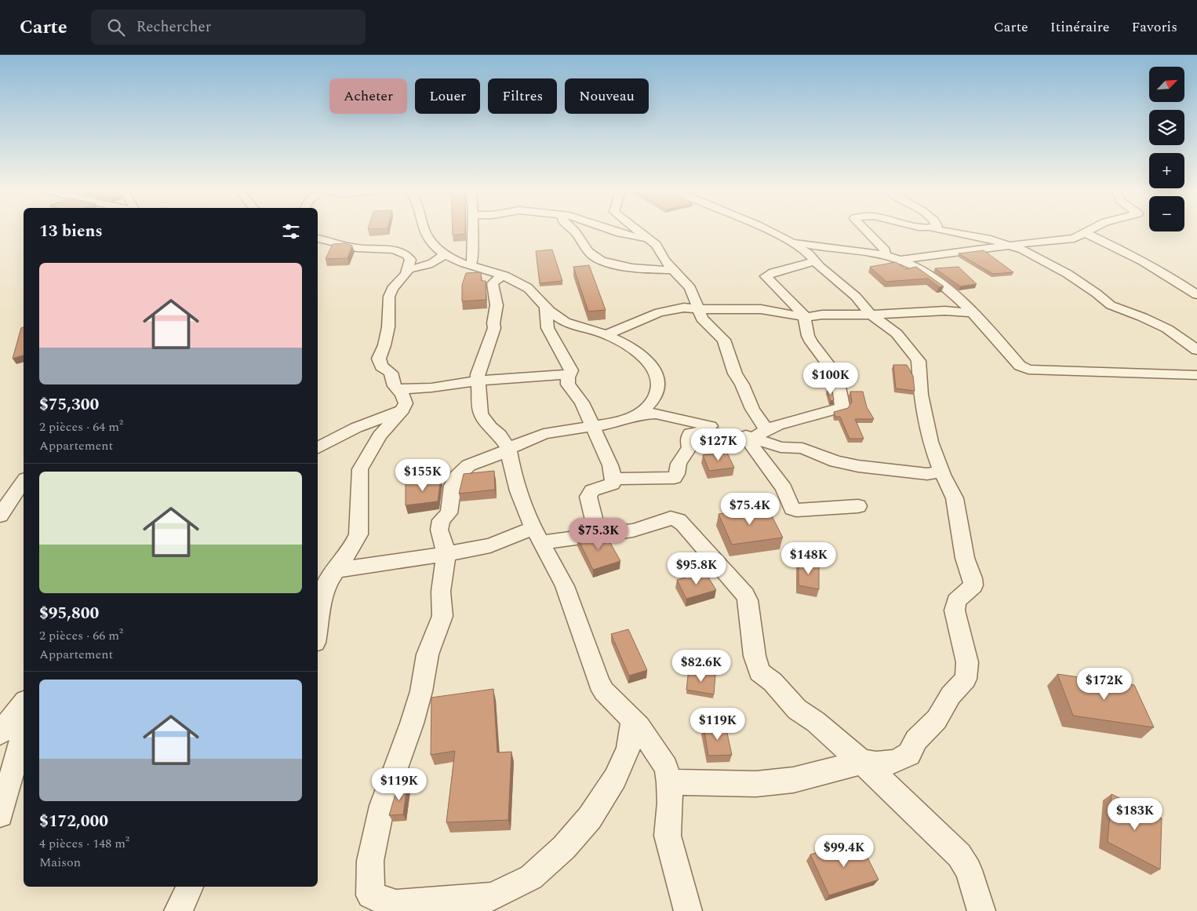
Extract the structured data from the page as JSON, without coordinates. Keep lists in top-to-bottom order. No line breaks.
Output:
{"north":"top right","page":{"header":"Carte","search":"Rechercher","nav":["Carte","Itinéraire","Favoris"],"map_buttons":["+","−"],"chip":["Acheter","Louer","Filtres","Nouveau"],"heading":"13 biens","list":[{"name":"$75,300","note":"2 pièces · 64 m² · Appartement"},{"name":"$95,800","note":"2 pièces · 66 m² · Appartement"},{"name":"$172,000","note":"4 pièces · 148 m² · Maison"}],"price":["$100K","$127K","$155K","$75.4K","$75.3K","$148K","$95.8K","$82.6K","$172K","$119K","$119K","$183K","$99.4K"]}}
